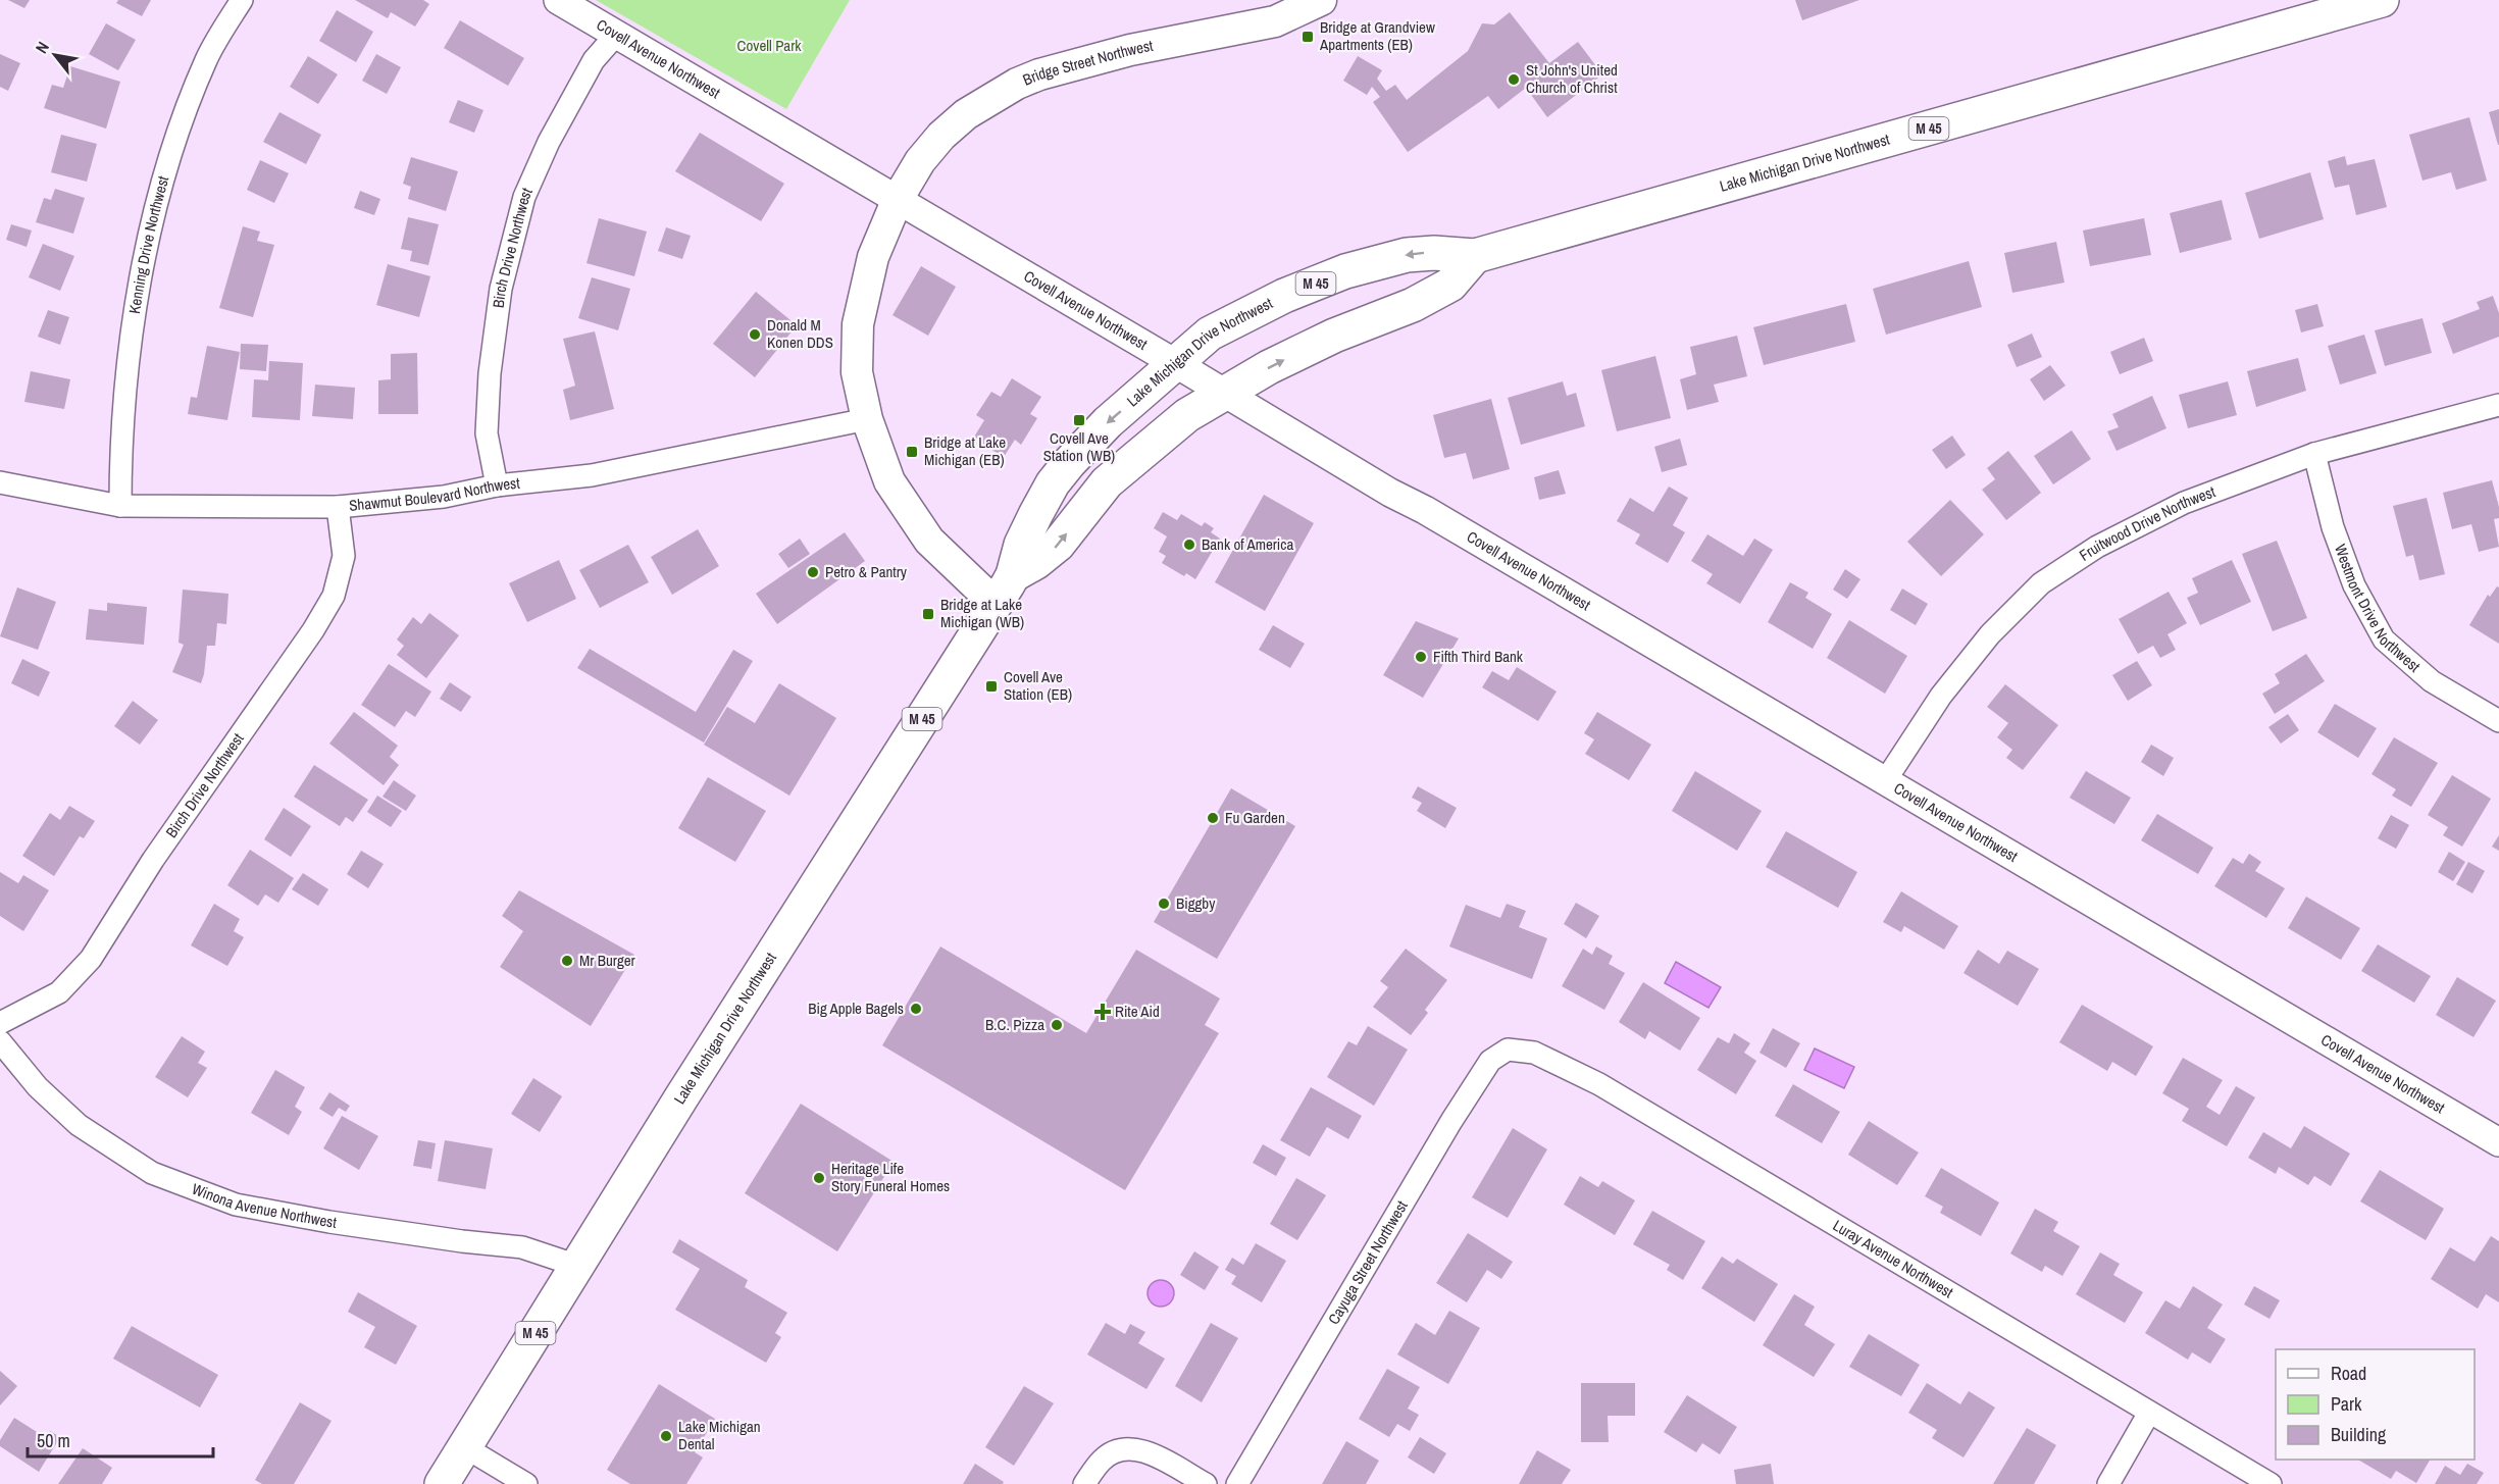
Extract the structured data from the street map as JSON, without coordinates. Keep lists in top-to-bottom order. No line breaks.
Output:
{"streets":{"highway":["M 45","Lake Michigan Drive Northwest"],"main road":["Bridge Street Northwest"],"street":["Covell Avenue Northwest","Kenning Drive Northwest","Birch Drive Northwest","Shawmut Boulevard Northwest","Fruitwood Drive Northwest","Westmont Drive Northwest","Winona Avenue Northwest","Luray Avenue Northwest","Cayuga Street Northwest"]},"crossings":[["Covell Avenue Northwest","Bridge Street Northwest"],["Covell Avenue Northwest","Lake Michigan Drive Northwest"],["Covell Avenue Northwest","Birch Drive Northwest"],["Covell Avenue Northwest","Fruitwood Drive Northwest"],["Bridge Street Northwest","Lake Michigan Drive Northwest"],["Bridge Street Northwest","Shawmut Boulevard Northwest"],["Lake Michigan Drive Northwest","Winona Avenue Northwest"],["Kenning Drive Northwest","Shawmut Boulevard Northwest"],["Birch Drive Northwest","Shawmut Boulevard Northwest"],["Fruitwood Drive Northwest","Westmont Drive Northwest"],["Luray Avenue Northwest","Cayuga Street Northwest"]],"parks":["Covell Park"],"places":{"transit":["Bridge at Grandview Apartments (EB)","Covell Ave Station (WB)","Bridge at Lake Michigan (EB)","Bridge at Lake Michigan (WB)","Covell Ave Station (EB)"],"other":["St John's United Church of Christ","Donald M Konen DDS","Bank of America","Petro & Pantry","Fifth Third Bank","Fu Garden","Biggby","Mr Burger","Big Apple Bagels","B.C. Pizza","Heritage Life Story Funeral Homes","Lake Michigan Dental"],"health":["Rite Aid"]},"legend":["Road","Park","Building"],"scale_bar":"50 m","north":"top left"}
